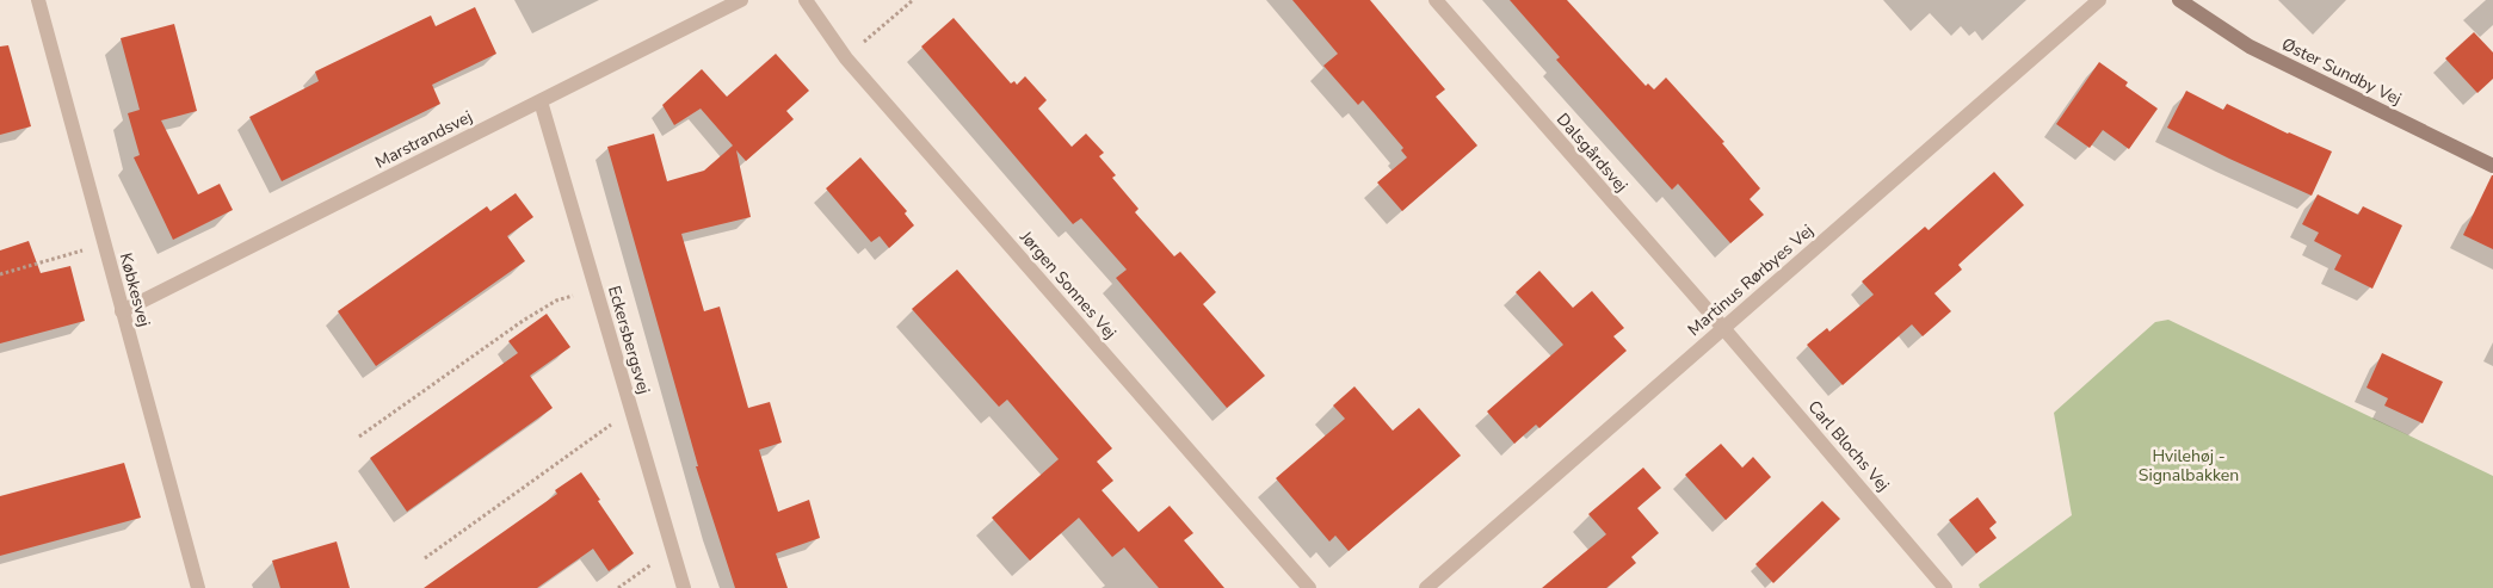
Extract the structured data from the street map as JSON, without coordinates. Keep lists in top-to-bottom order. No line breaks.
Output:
{"streets":{"street":["Øster Sundby Vej","Marstrandsvej","Dalsgårdsvej","Martinus Rørbyes Vej","Jørgen Sonnes Vej","Købkesvej","Eckersbergsvej","Carl Blochs Vej"]},"crossings":[["Marstrandsvej","Købkesvej"],["Marstrandsvej","Eckersbergsvej"],["Dalsgårdsvej","Martinus Rørbyes Vej"],["Dalsgårdsvej","Carl Blochs Vej"],["Martinus Rørbyes Vej","Carl Blochs Vej"]],"parks":["Hvilehøj - Signalbakken"]}
